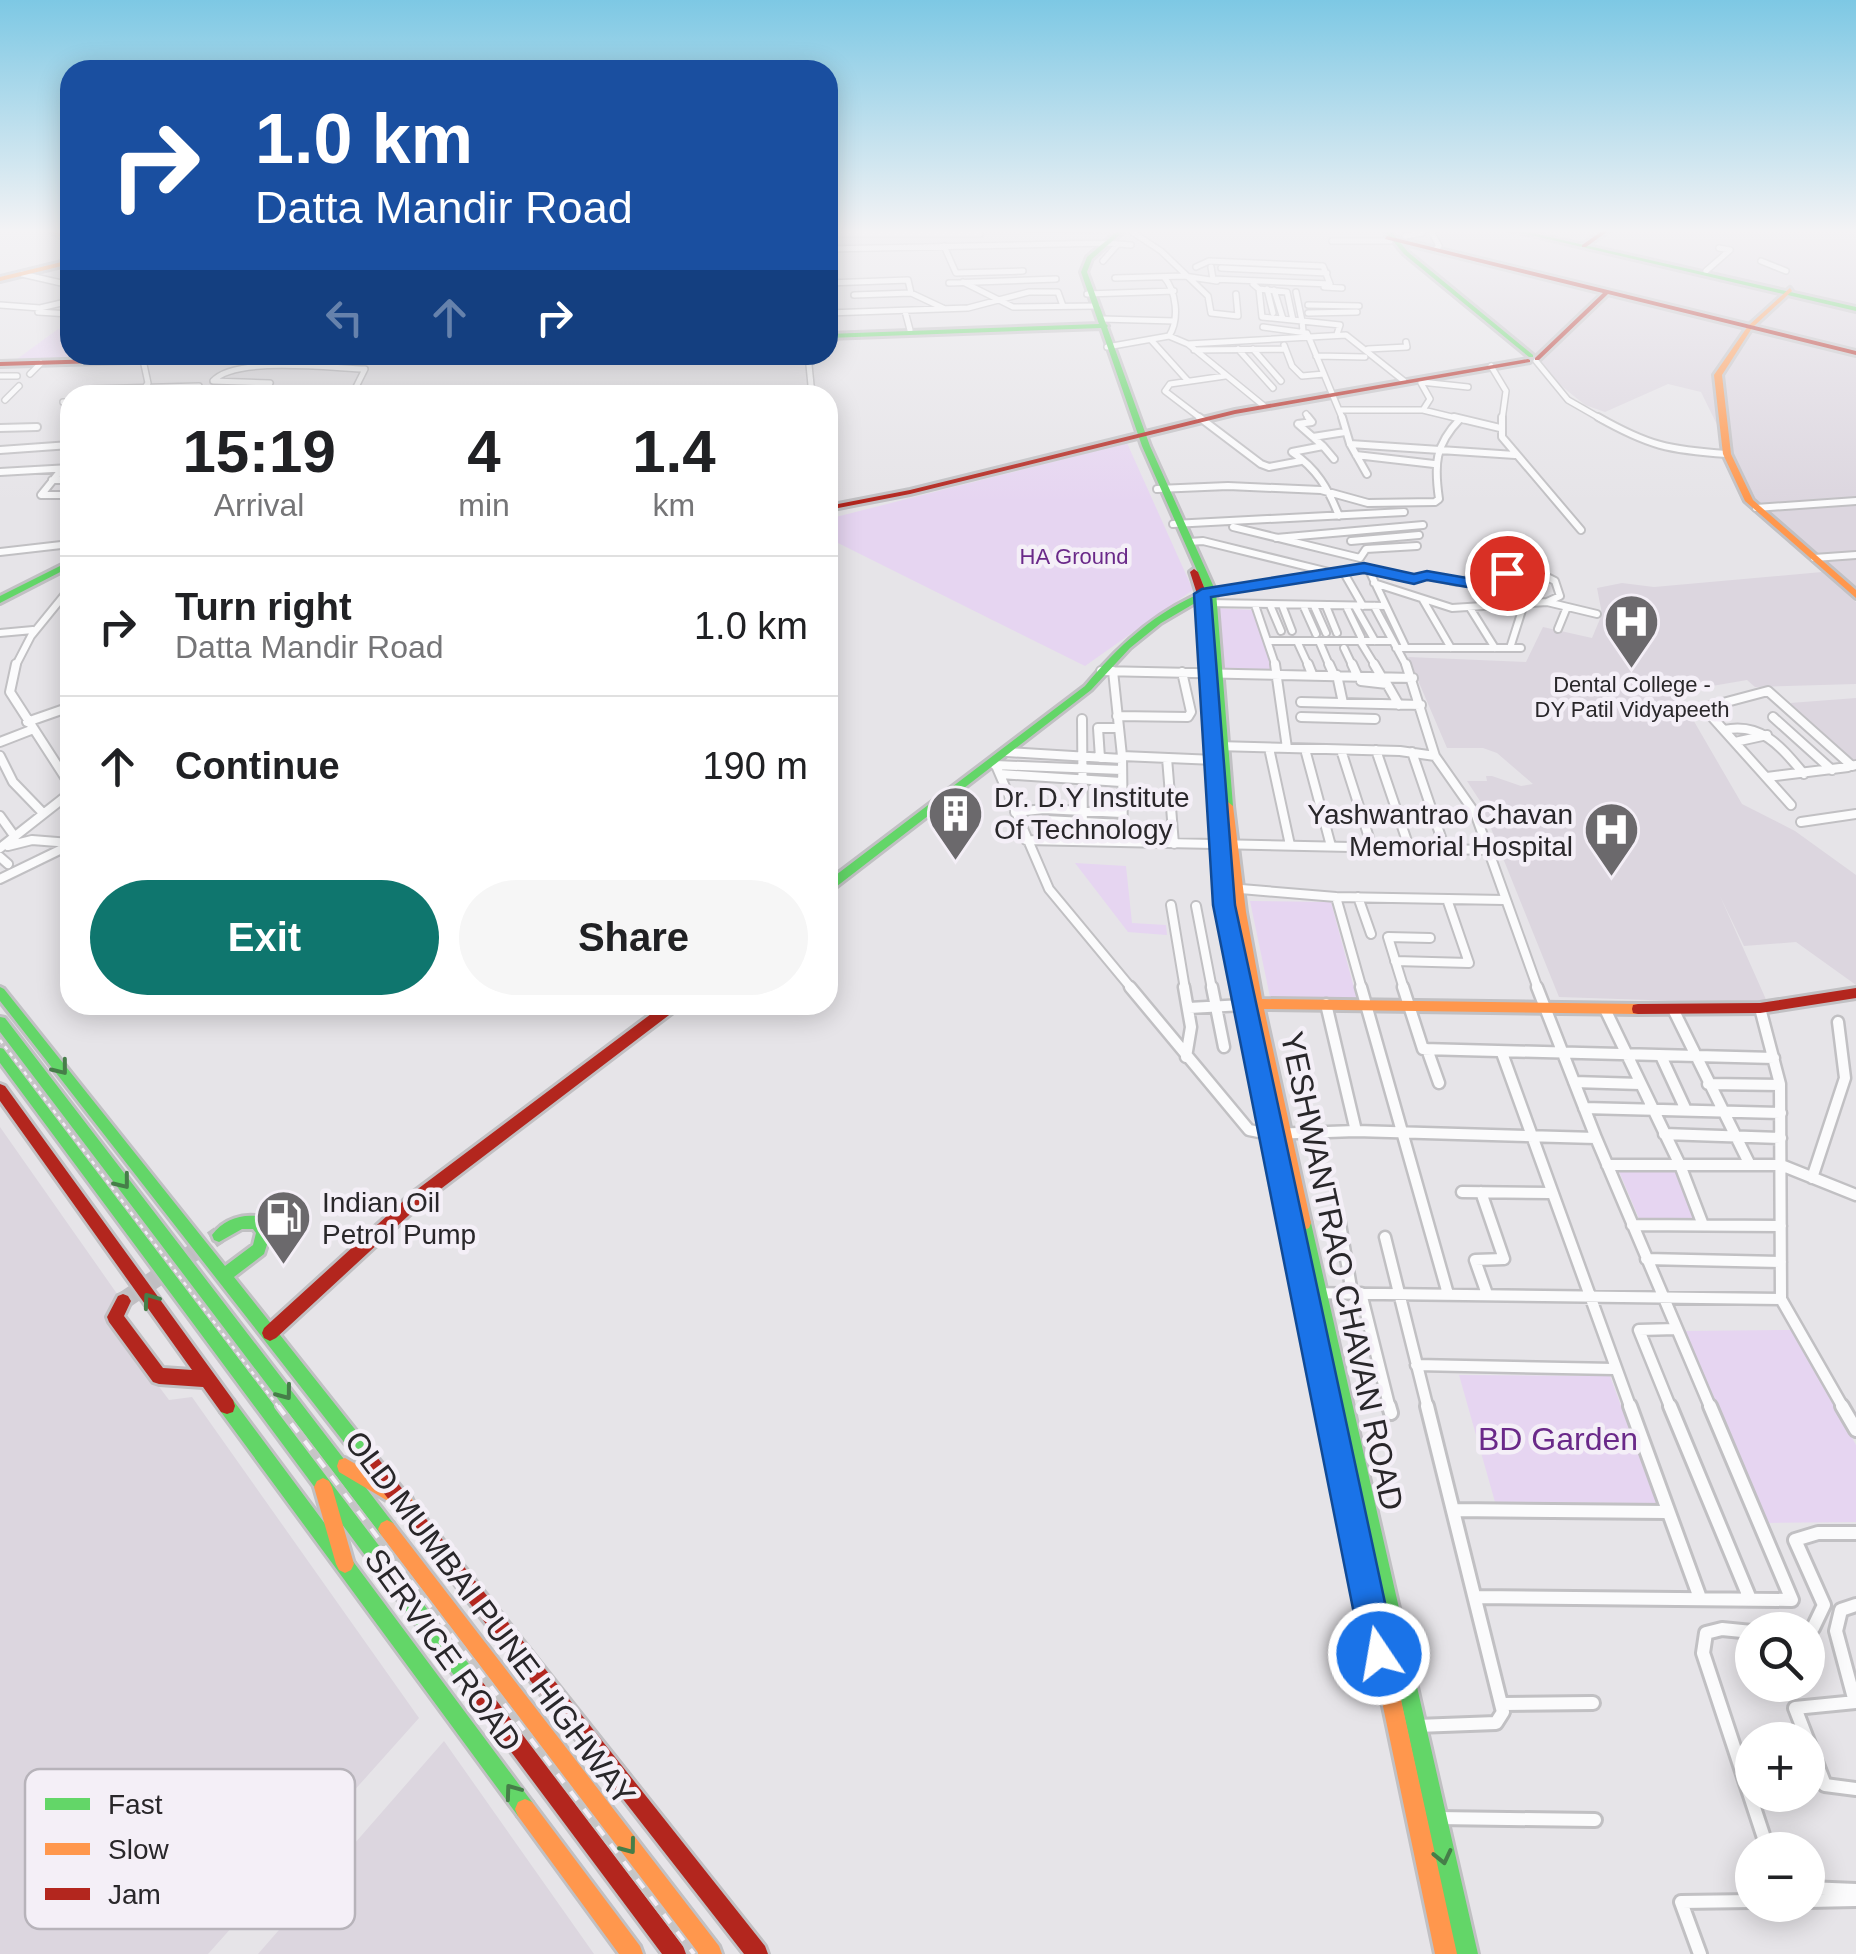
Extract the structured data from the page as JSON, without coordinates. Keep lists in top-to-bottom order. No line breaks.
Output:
{"streets":{"main road":["YESHWANTRAO CHAVAN ROAD","OLD MUMBAI PUNE HIGHWAY","SERVICE ROAD"]},"parks":["HA Ground","BD Garden"],"places":{"hospital":["Dental College - DY Patil Vidyapeeth","Yashwantrao Chavan Memorial Hospital"],"building":["Dr. D.Y Institute Of Technology"],"fuel station":["Indian Oil Petrol Pump"]},"legend":["Fast","Slow","Jam"],"page":{"turn":["1.0 km","Datta Mandir Road"],"eta":["15:19","Arrival","4","min","1.4","km"],"list":[{"name":"Turn right","note":"Datta Mandir Road","value":"1.0 km"},{"name":"Continue","value":"190 m"}],"buttons":["Exit","Share"],"map_buttons":["+","−"]}}
